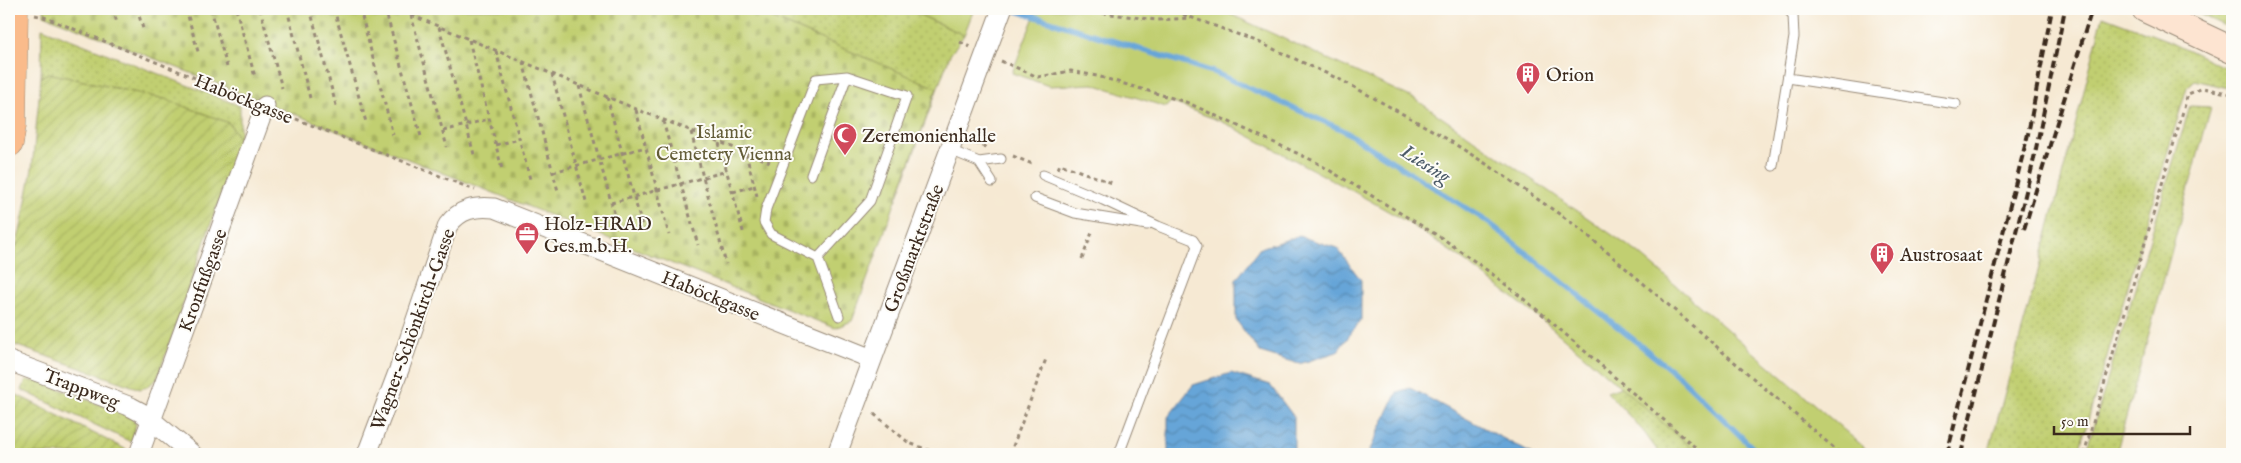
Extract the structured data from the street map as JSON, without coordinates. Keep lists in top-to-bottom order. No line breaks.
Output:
{"streets":{"street":["Haböckgasse","Großmarktstraße","Kronfußgasse","Wagner-Schönkirch-Gasse","Trappweg"]},"crossings":[["Haböckgasse","Großmarktstraße"],["Haböckgasse","Kronfußgasse"],["Haböckgasse","Wagner-Schönkirch-Gasse"],["Kronfußgasse","Trappweg"]],"water":["Liesing"],"parks":["Islamic Cemetery Vienna"],"places":{"building":["Orion","Austrosaat"],"mosque":["Zeremonienhalle"],"office":["Holz-HRAD Ges.m.b.H."]},"scale_bar":"50 m"}
